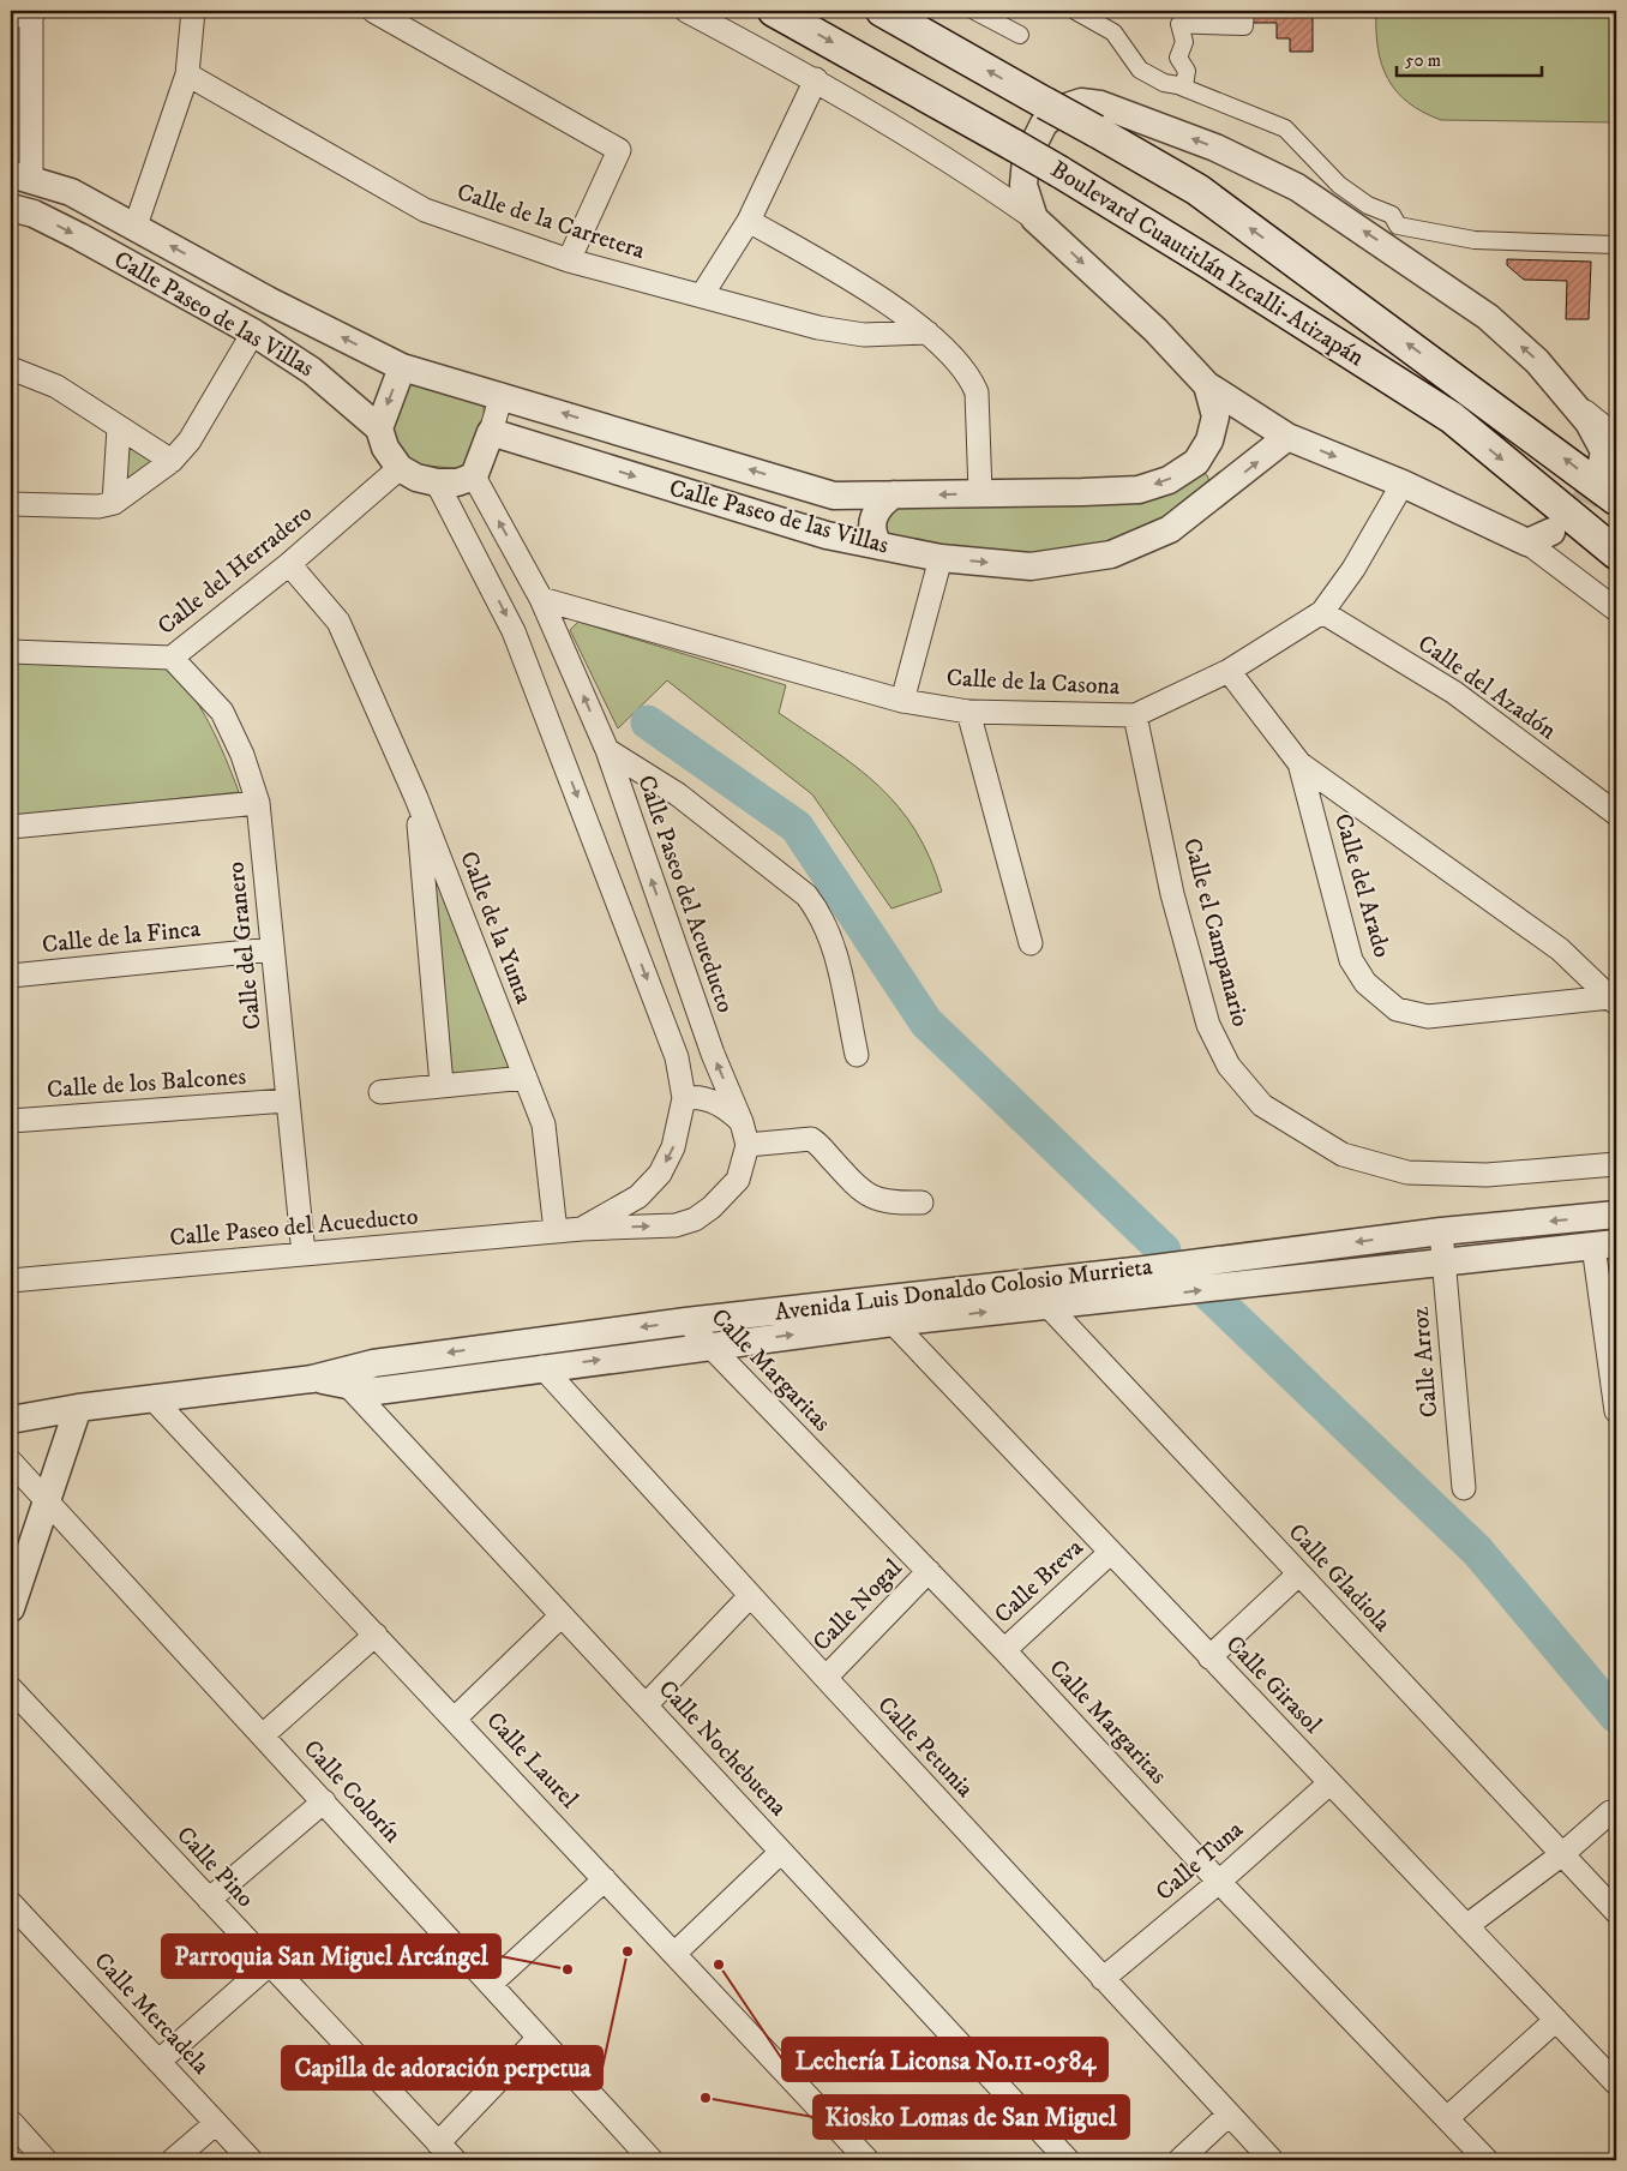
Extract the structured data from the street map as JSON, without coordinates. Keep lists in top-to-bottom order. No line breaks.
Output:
{"streets":{"main road":["Boulevard Cuautitlán Izcalli-Atizapán"],"street":["Calle de la Carretera","Calle Paseo de las Villas","Calle del Herradero","Calle de la Casona","Calle del Azadón","Calle del Arado","Calle Paseo del Acueducto","Calle de la Yunta","Calle el Campanario","Calle de la Finca","Calle del Granero","Calle de los Balcones","Avenida Luis Donaldo Colosio Murrieta","Calle Arroz","Calle Margaritas","Calle Gladiola","Calle Breva","Calle Nogal","Calle Girasol","Calle Petunia","Calle Nochebuena","Calle Laurel","Calle Colorín","Calle Tuna","Calle Pino","Calle Mercadela"]},"crossings":[["Calle Paseo de las Villas","Calle del Herradero"],["Calle Paseo de las Villas","Calle Paseo del Acueducto"],["Calle del Herradero","Calle Paseo del Acueducto"],["Calle del Herradero","Calle de la Yunta"],["Calle del Herradero","Calle del Granero"],["Calle de la Casona","Calle del Azadón"],["Calle de la Casona","Calle del Arado"],["Calle de la Casona","Calle Paseo del Acueducto"],["Calle de la Casona","Calle el Campanario"],["Calle Paseo del Acueducto","Calle de la Yunta"],["Calle Paseo del Acueducto","Calle del Granero"],["Calle de la Finca","Calle del Granero"],["Calle del Granero","Calle de los Balcones"],["Avenida Luis Donaldo Colosio Murrieta","Calle Arroz"],["Avenida Luis Donaldo Colosio Murrieta","Calle Margaritas"],["Avenida Luis Donaldo Colosio Murrieta","Calle Gladiola"],["Avenida Luis Donaldo Colosio Murrieta","Calle Girasol"],["Avenida Luis Donaldo Colosio Murrieta","Calle Petunia"],["Avenida Luis Donaldo Colosio Murrieta","Calle Nochebuena"],["Avenida Luis Donaldo Colosio Murrieta","Calle Laurel"],["Calle Margaritas","Calle Breva"],["Calle Margaritas","Calle Nogal"],["Calle Margaritas","Calle Tuna"],["Calle Breva","Calle Girasol"],["Calle Nogal","Calle Petunia"],["Calle Girasol","Calle Tuna"],["Calle Petunia","Calle Tuna"]],"places":["Capilla de adoración perpetua","Lechería Liconsa No.11-0584","Parroquia San Miguel Arcángel","Kiosko Lomas de San Miguel"],"scale_bar":"50 m"}
